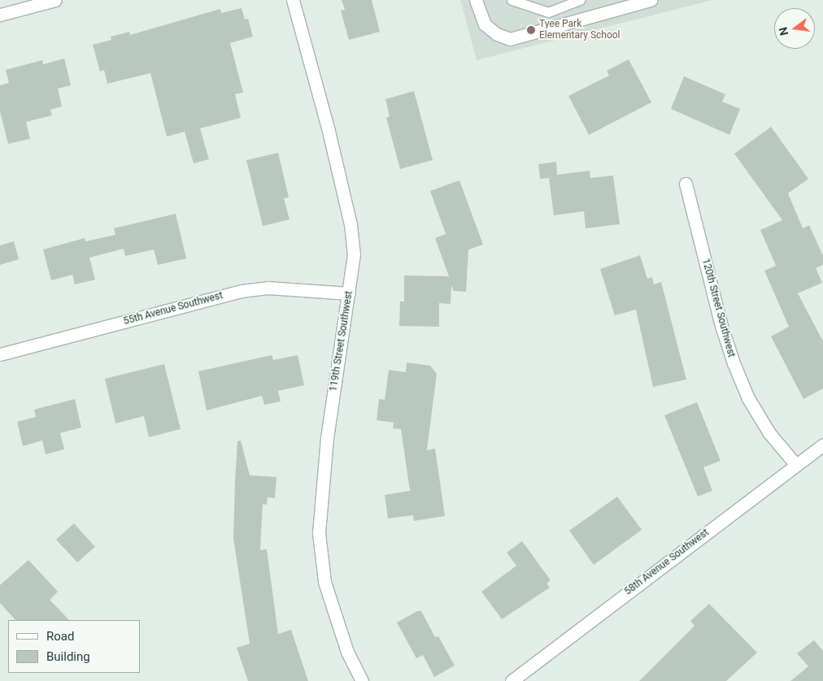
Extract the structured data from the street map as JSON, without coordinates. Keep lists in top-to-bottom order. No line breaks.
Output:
{"streets":{"street":["120th Street Southwest","55th Avenue Southwest","119th Street Southwest","58th Avenue Southwest"]},"crossings":[["120th Street Southwest","58th Avenue Southwest"],["55th Avenue Southwest","119th Street Southwest"]],"places":["Tyee Park Elementary School"],"legend":["Road","Building"],"north":"left"}
